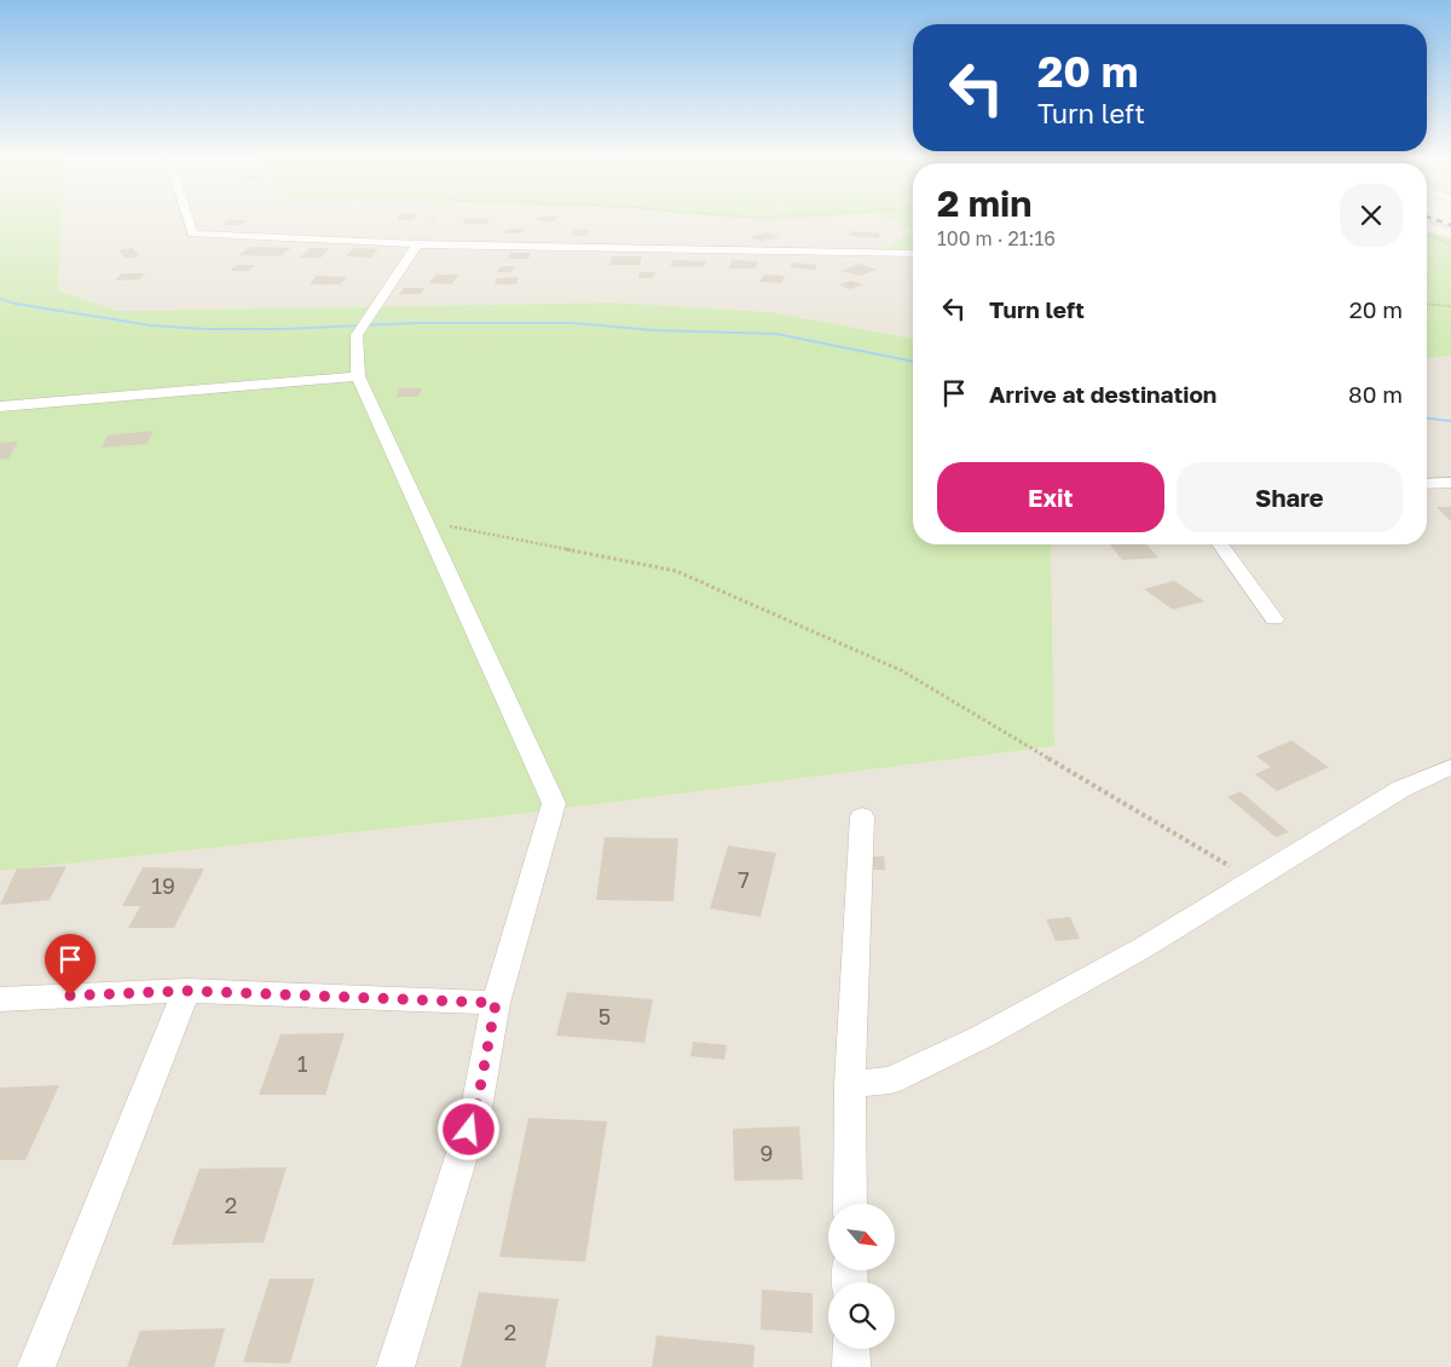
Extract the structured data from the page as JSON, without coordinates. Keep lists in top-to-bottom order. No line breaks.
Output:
{"house_numbers":["7","19","5","1","9","2","2"],"north":"bottom right","page":{"turn":["20 m","Turn left"],"heading":["2 min","100 m · 21:16"],"list":[{"name":"Turn left","value":"20 m"},{"name":"Arrive at destination","value":"80 m"}],"buttons":["Exit","Share"]}}
